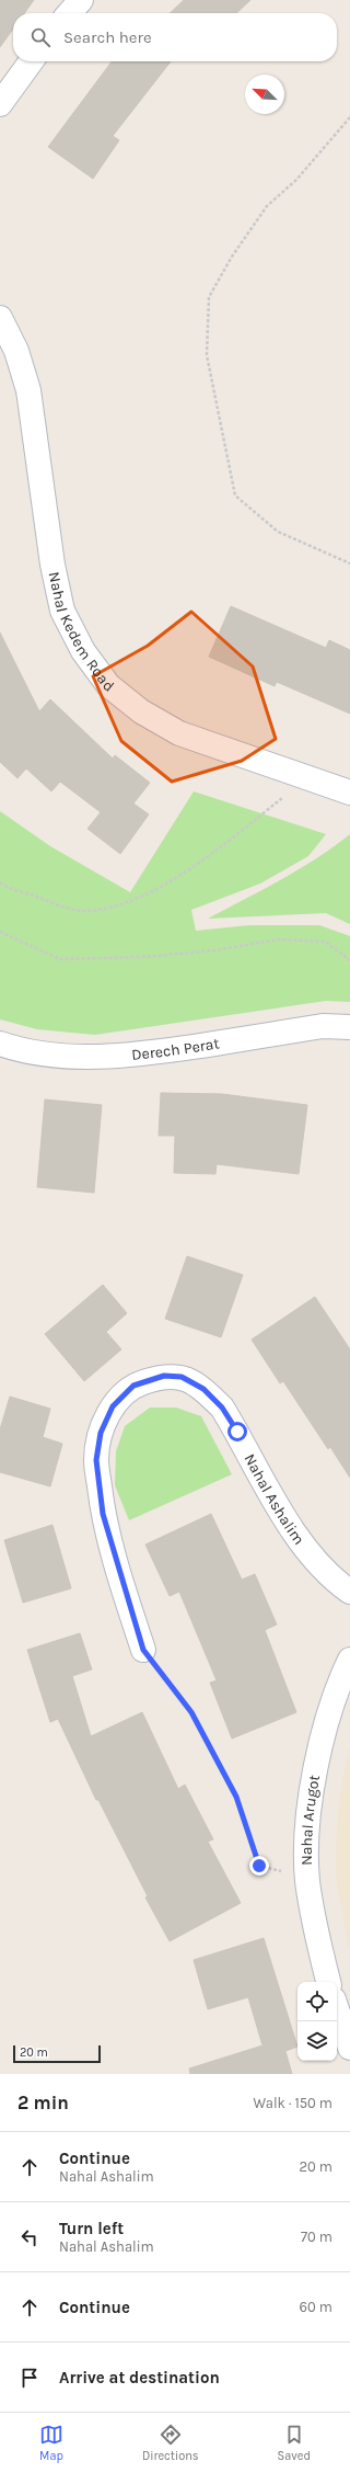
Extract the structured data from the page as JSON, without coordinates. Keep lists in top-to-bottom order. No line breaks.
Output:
{"streets":{"street":["Nahal Kedem Road","Derech Perat","Nahal Ashalim","Nahal Arugot"]},"scale_bar":"20 m","north":"top left","page":{"search":"Search here","scale":"20 m","heading":["2 min","Walk · 150 m"],"list":[["Continue","Nahal Ashalim","20 m"],["Turn left","Nahal Ashalim","70 m"],["Continue","60 m"],"Arrive at destination"],"nav":["Map","Directions","Saved"]}}
